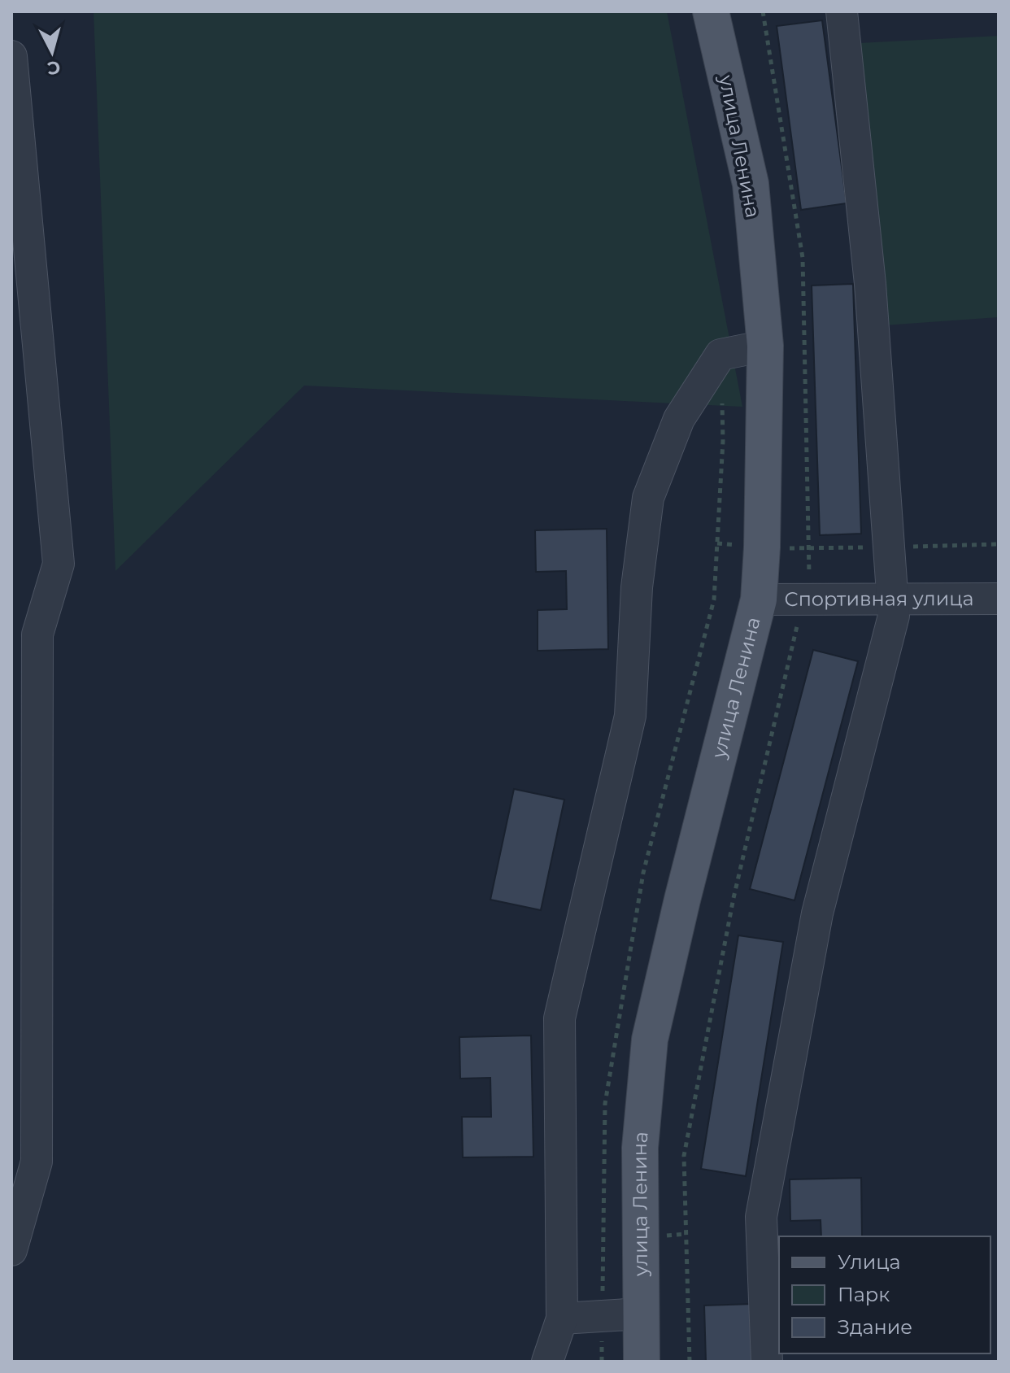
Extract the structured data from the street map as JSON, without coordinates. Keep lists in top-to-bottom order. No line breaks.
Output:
{"streets":{"main road":["улица Ленина"],"street":["Спортивная улица"]},"crossings":[["улица Ленина","Спортивная улица"]],"legend":["Улица","Парк","Здание"],"north":"bottom"}
